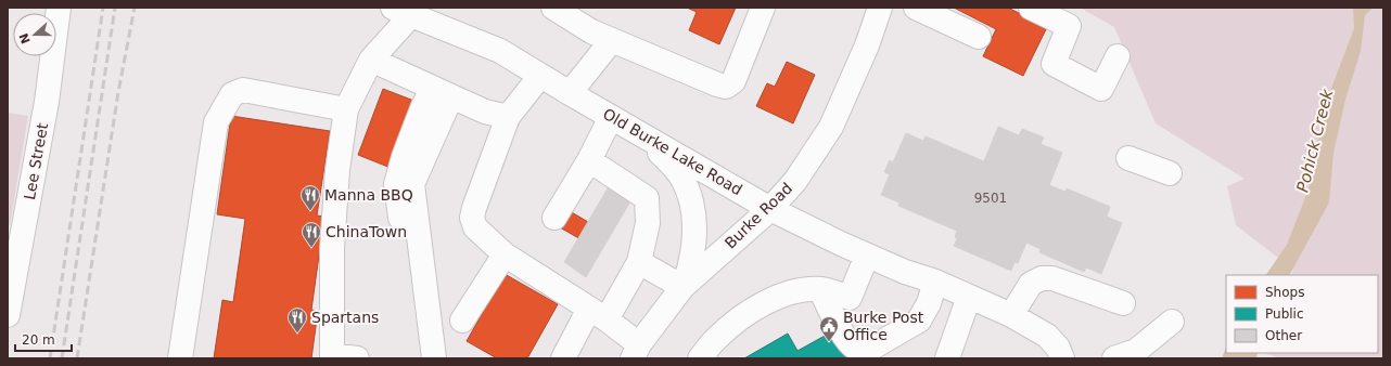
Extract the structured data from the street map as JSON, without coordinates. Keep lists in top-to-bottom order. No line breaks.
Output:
{"streets":{"street":["Old Burke Lake Road","Lee Street","Burke Road"]},"crossings":[["Old Burke Lake Road","Burke Road"]],"water":["Pohick Creek"],"places":{"restaurant":["Manna BBQ","ChinaTown","Spartans"],"public building":["Burke Post Office"]},"house_numbers":["9501"],"legend":["Shops","Public","Other"],"scale_bar":"20 m","north":"left"}
